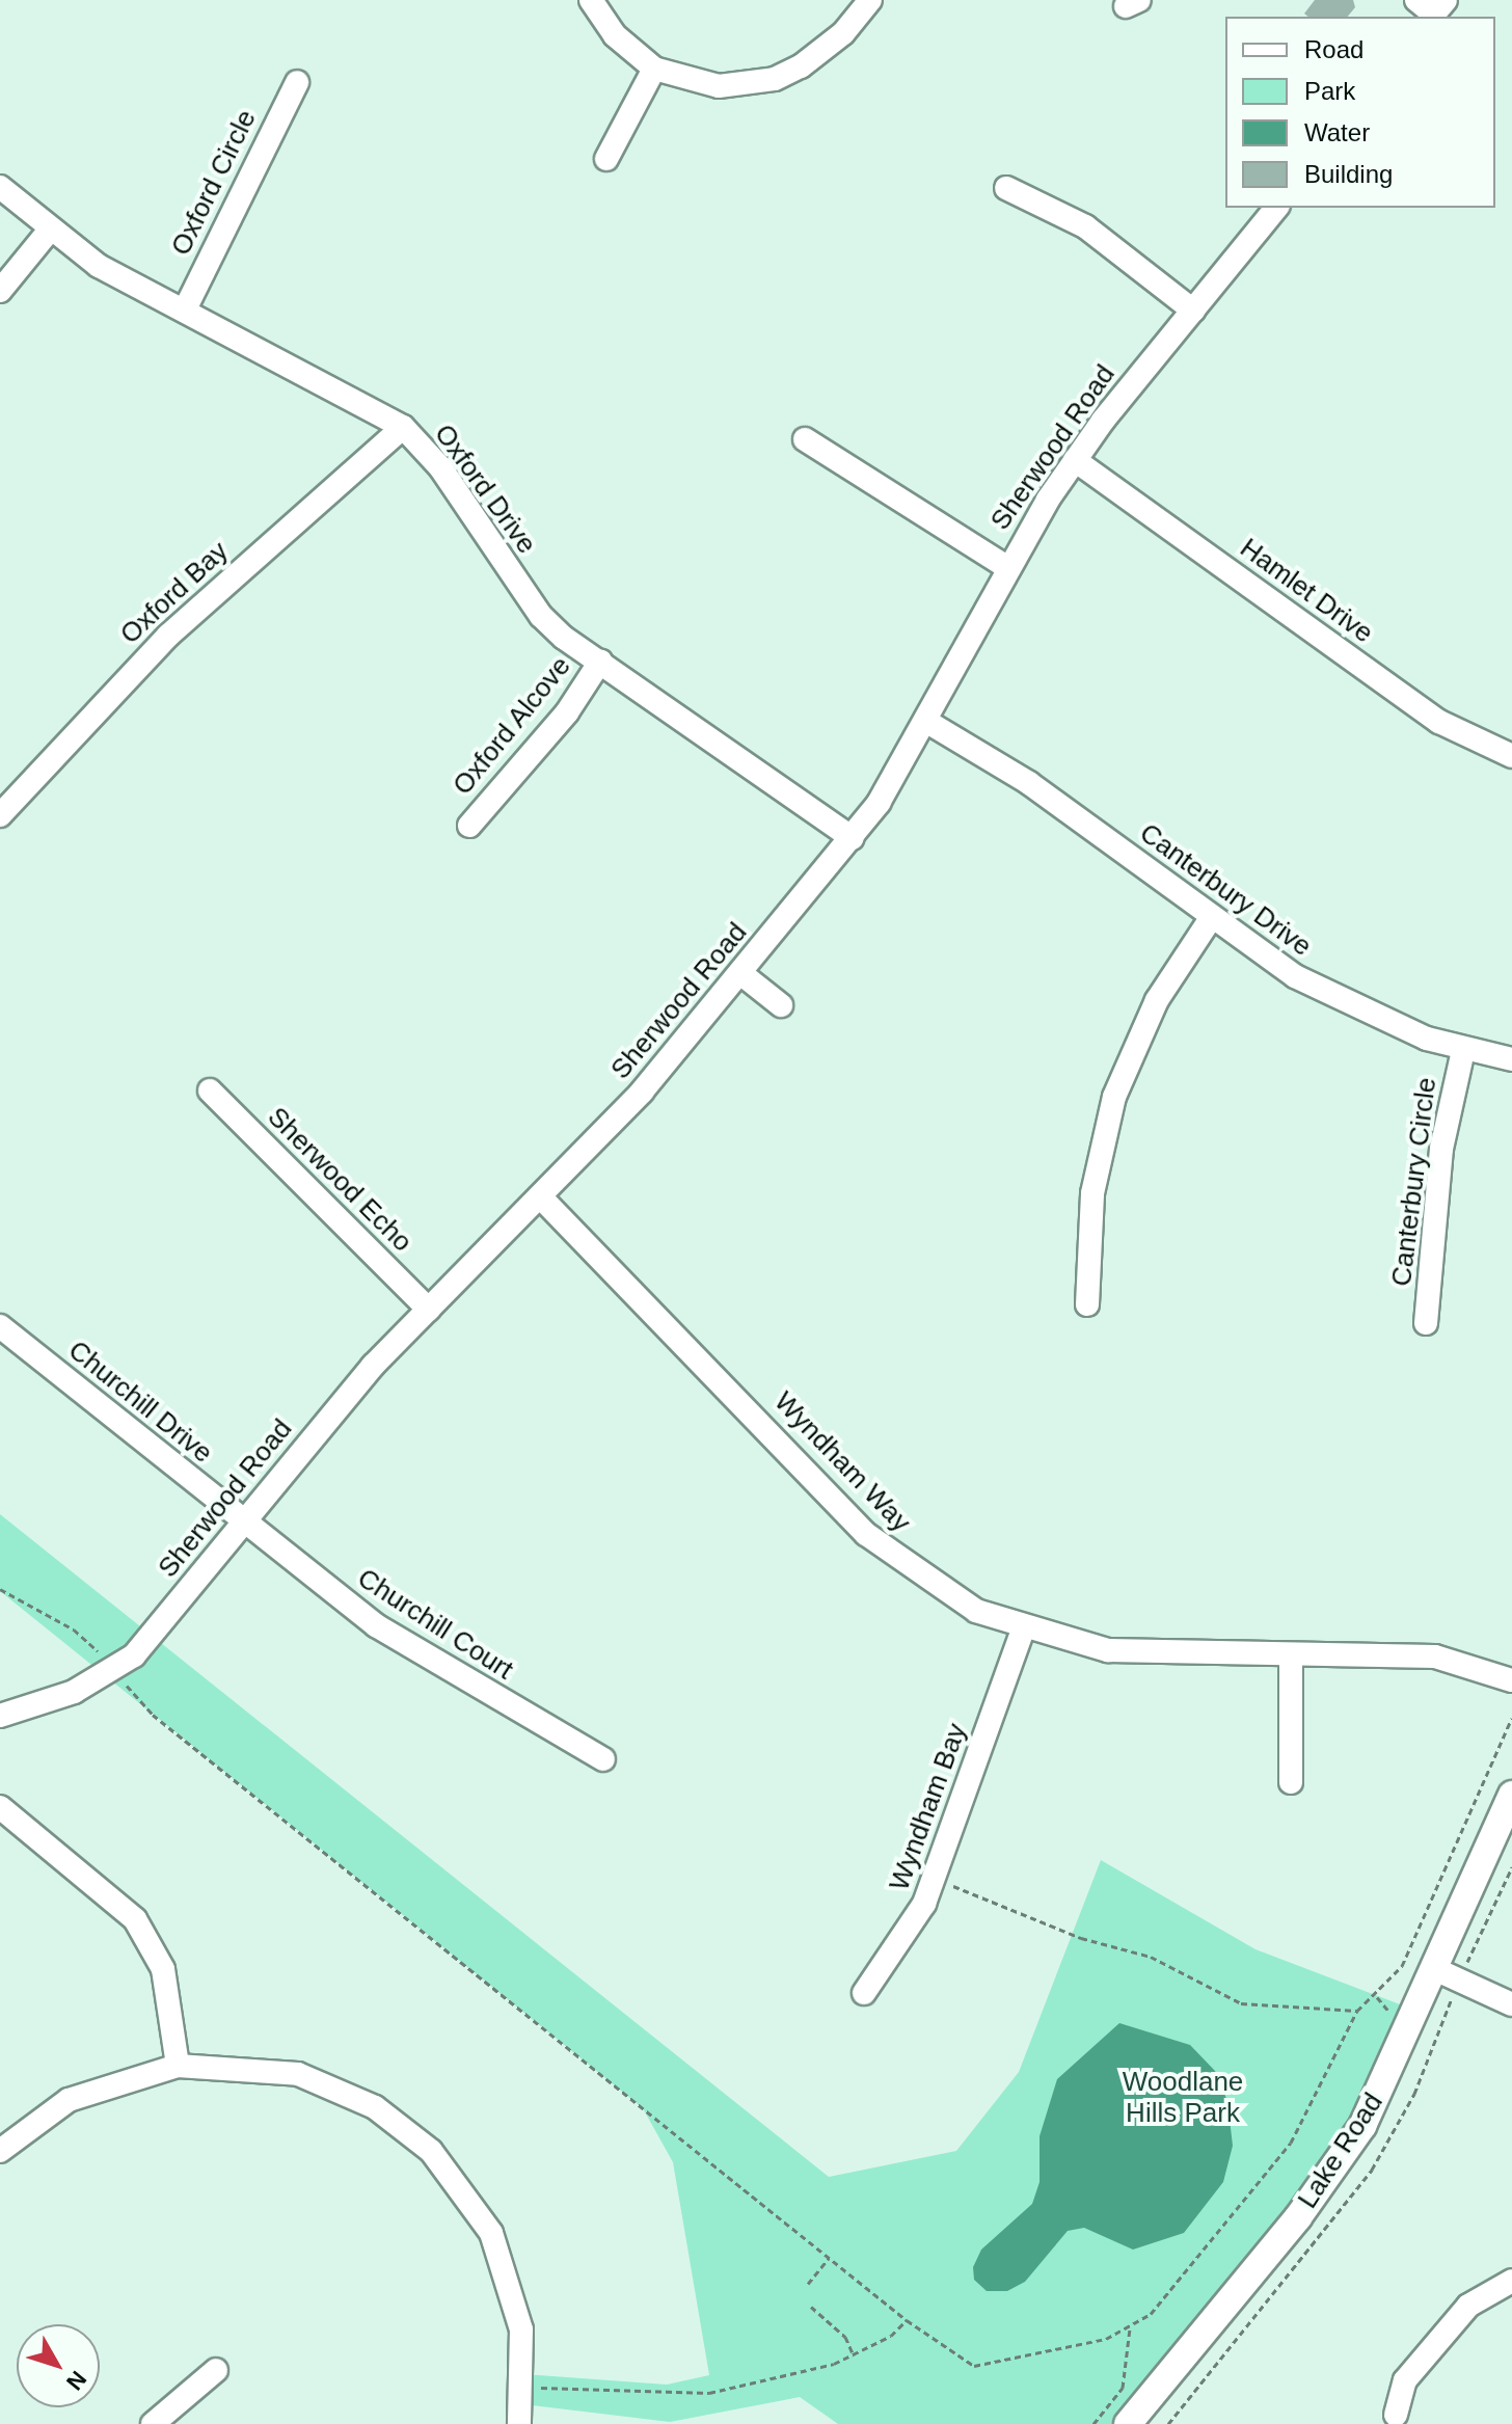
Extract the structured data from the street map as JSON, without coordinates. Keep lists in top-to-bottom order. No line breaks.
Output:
{"streets":{"street":["Oxford Circle","Sherwood Road","Oxford Drive","Hamlet Drive","Oxford Bay","Oxford Alcove","Canterbury Drive","Sherwood Echo","Canterbury Circle","Churchill Drive","Wyndham Way","Churchill Court","Wyndham Bay","Lake Road"]},"crossings":[["Oxford Circle","Oxford Drive"],["Sherwood Road","Oxford Drive"],["Sherwood Road","Hamlet Drive"],["Sherwood Road","Canterbury Drive"],["Sherwood Road","Sherwood Echo"],["Sherwood Road","Churchill Drive"],["Sherwood Road","Wyndham Way"],["Sherwood Road","Churchill Court"],["Oxford Drive","Oxford Bay"],["Oxford Drive","Oxford Alcove"],["Canterbury Drive","Canterbury Circle"],["Churchill Drive","Churchill Court"],["Wyndham Way","Wyndham Bay"]],"parks":["Woodlane Hills Park"],"legend":["Road","Park","Water","Building"],"north":"bottom right"}
